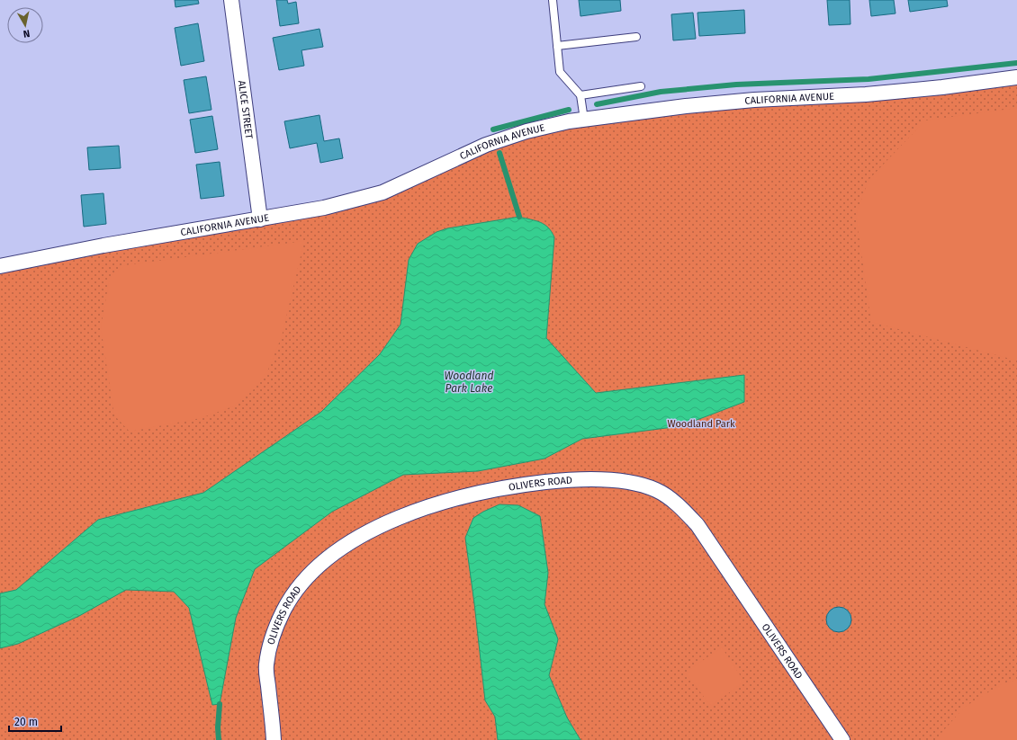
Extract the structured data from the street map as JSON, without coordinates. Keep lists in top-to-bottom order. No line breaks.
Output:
{"streets":{"street":["CALIFORNIA AVENUE","ALICE STREET","OLIVERS ROAD"]},"crossings":[["CALIFORNIA AVENUE","ALICE STREET"]],"water":["Woodland Park Lake"],"parks":["Woodland Park"],"scale_bar":"20 m","north":"bottom"}
